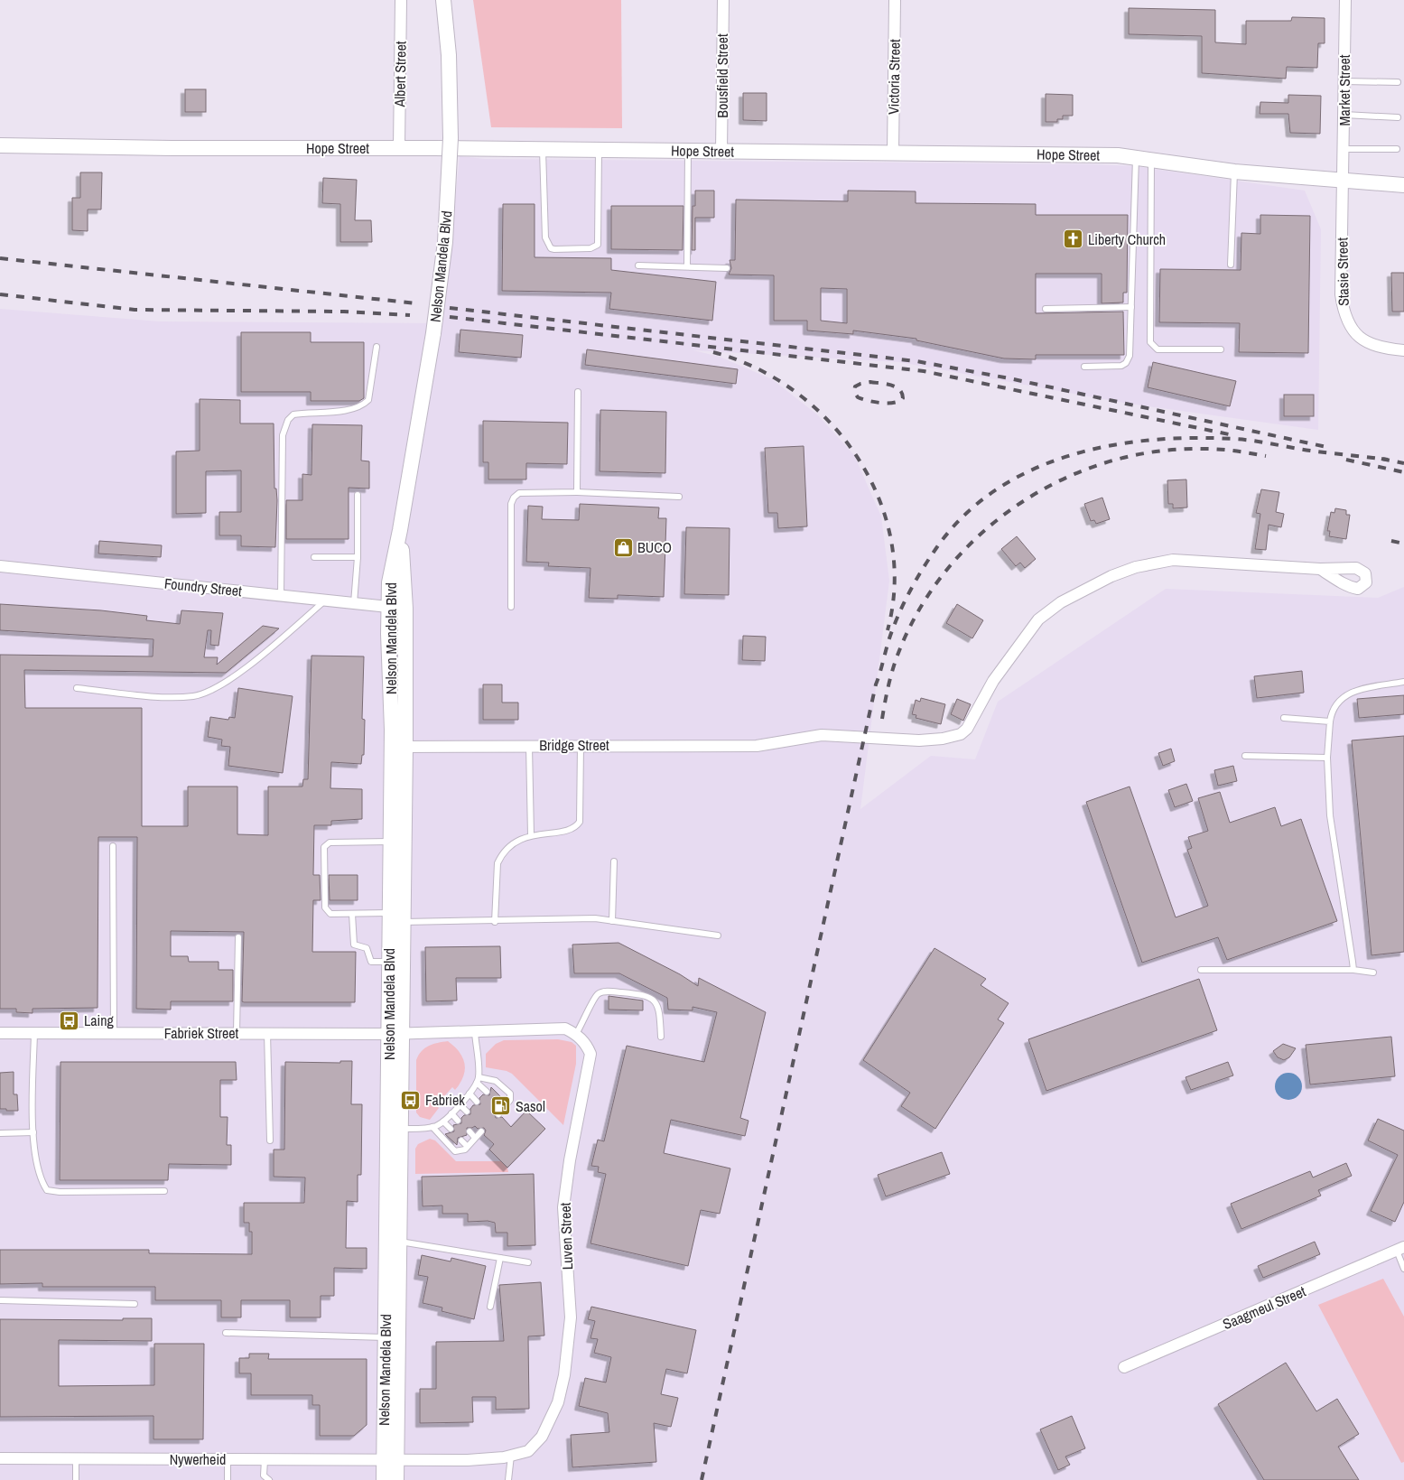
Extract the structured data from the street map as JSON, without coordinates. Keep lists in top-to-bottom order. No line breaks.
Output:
{"streets":{"street":["Albert Street","Bousfield Street","Victoria Street","Market Street","Hope Street","Nelson Mandela Blvd","Stasie Street","Foundry Street","Bridge Street","Fabriek Street","Luven Street","Saagmeul Street","Nywerheid"]},"crossings":[["Albert Street","Hope Street"],["Bousfield Street","Hope Street"],["Victoria Street","Hope Street"],["Market Street","Hope Street"],["Market Street","Stasie Street"],["Hope Street","Stasie Street"],["Nelson Mandela Blvd","Foundry Street"],["Nelson Mandela Blvd","Bridge Street"],["Nelson Mandela Blvd","Fabriek Street"],["Nelson Mandela Blvd","Luven Street"],["Nelson Mandela Blvd","Nywerheid"],["Luven Street","Nywerheid"]],"places":{"church":["Liberty Church"],"shop":["BUCO"],"bus stop":["Laing","Fabriek"],"fuel station":["Sasol"]}}
